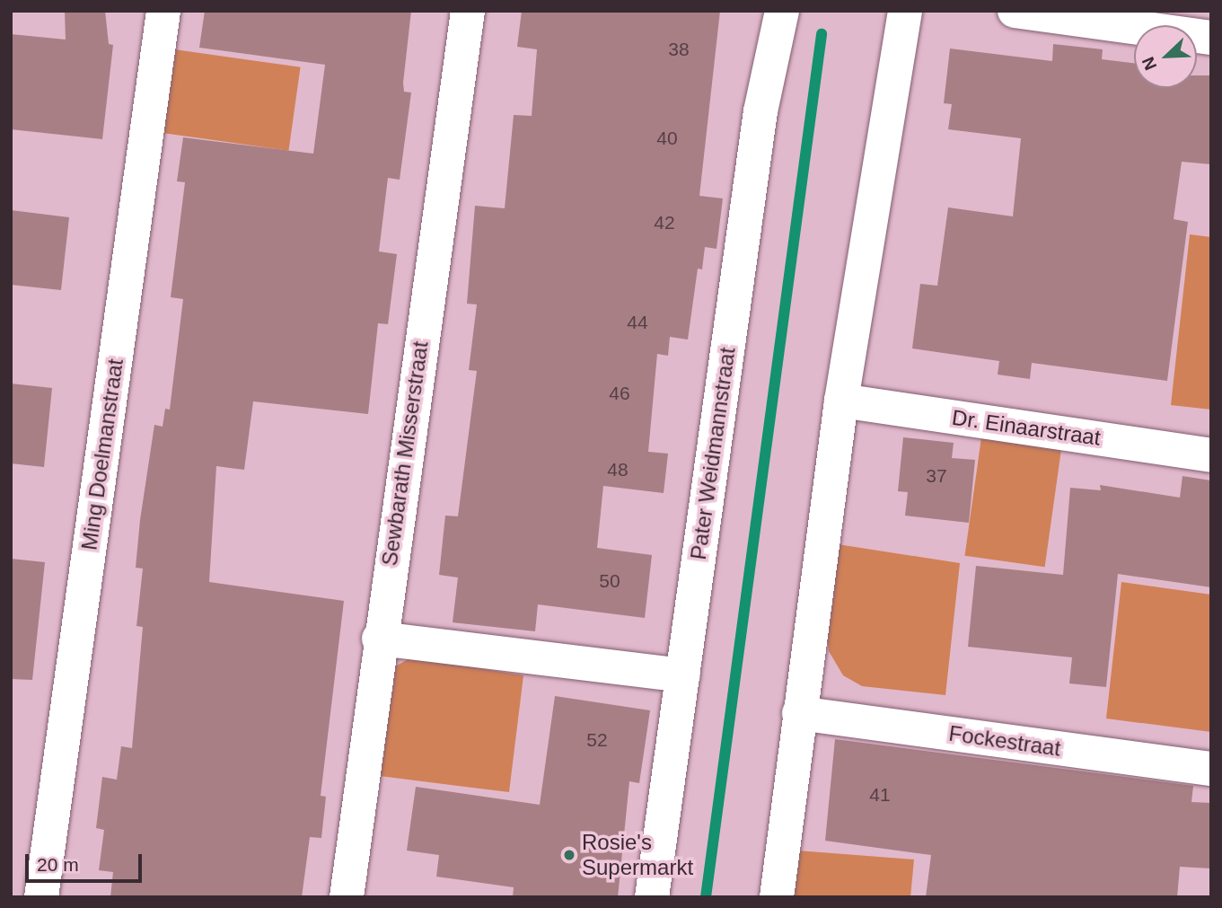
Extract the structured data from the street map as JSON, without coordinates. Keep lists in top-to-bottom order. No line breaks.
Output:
{"streets":{"street":["Dr. Einaarstraat","Sewbarath Misserstraat","Pater Weidmannstraat","Ming Doelmanstraat","Fockestraat"]},"places":["Rosie's Supermarkt"],"house_numbers":["38","40","42","44","46","48","37","50","52","41"],"scale_bar":"20 m","north":"bottom left"}
